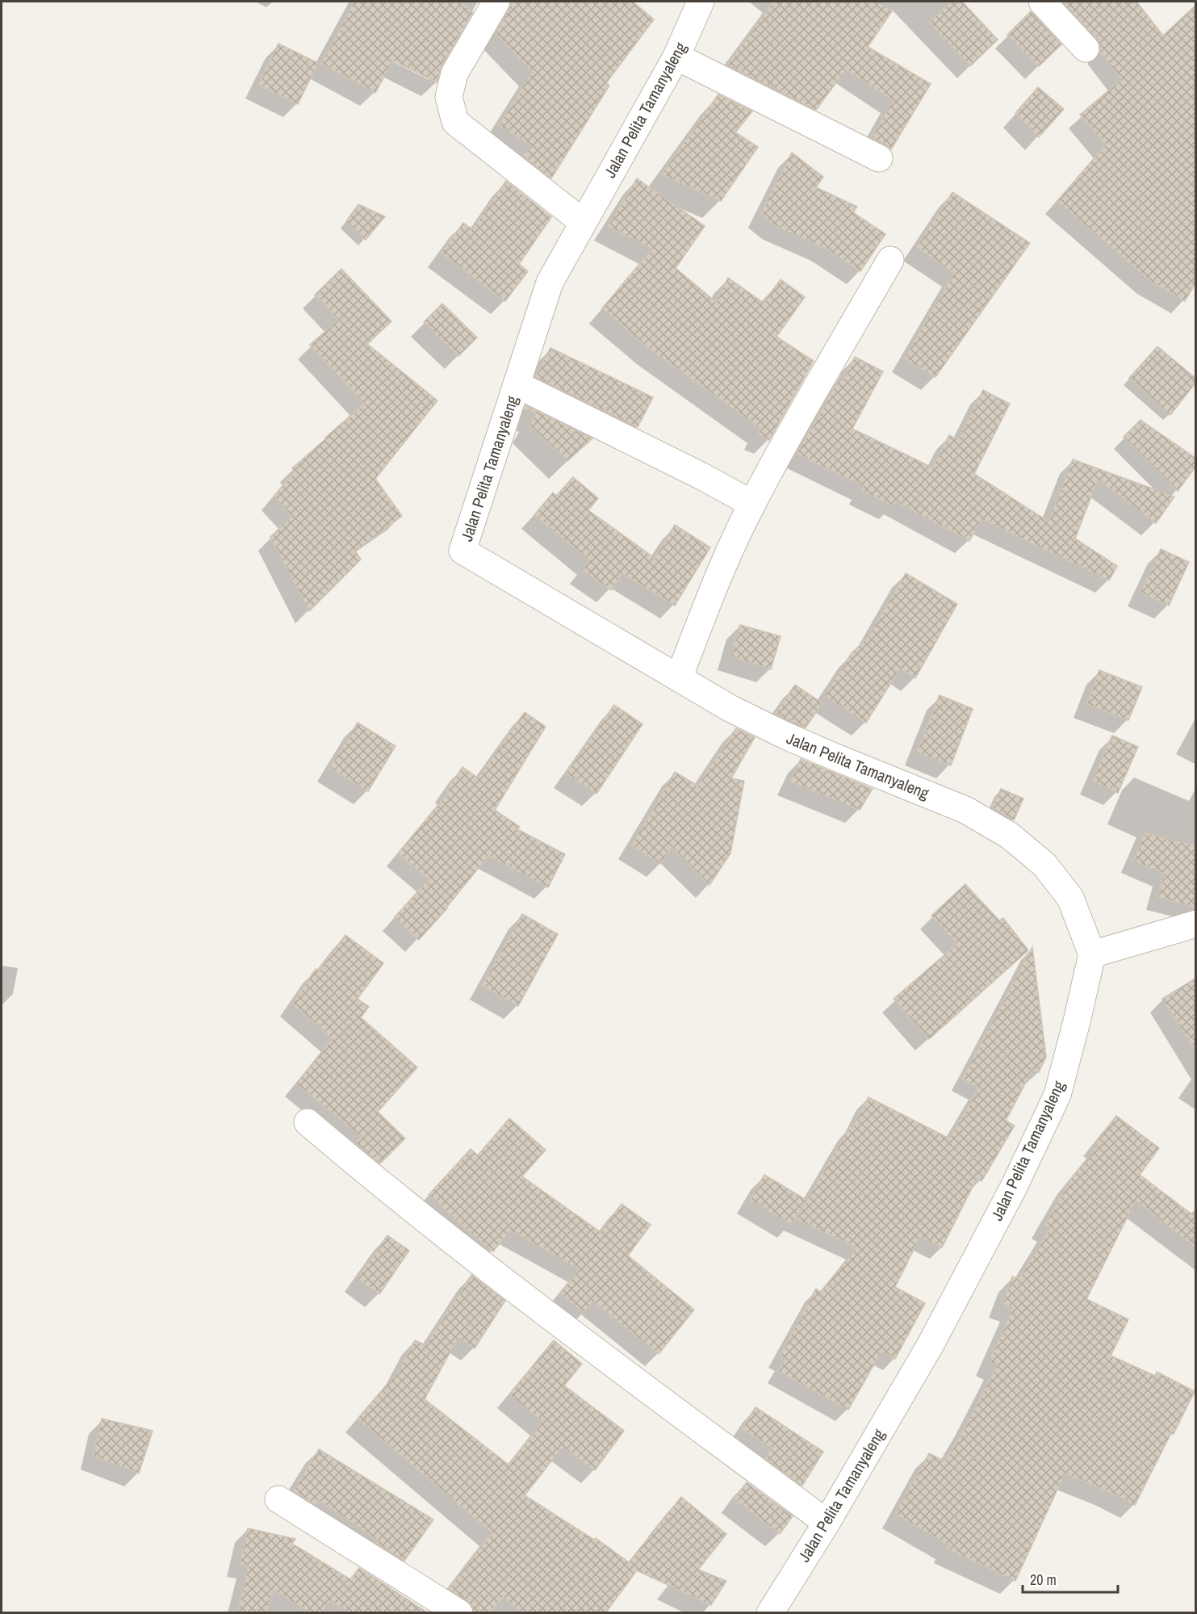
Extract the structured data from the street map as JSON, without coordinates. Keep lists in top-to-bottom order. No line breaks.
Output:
{"streets":{"street":["Jalan Pelita Tamanyaleng"]},"scale_bar":"20 m"}
